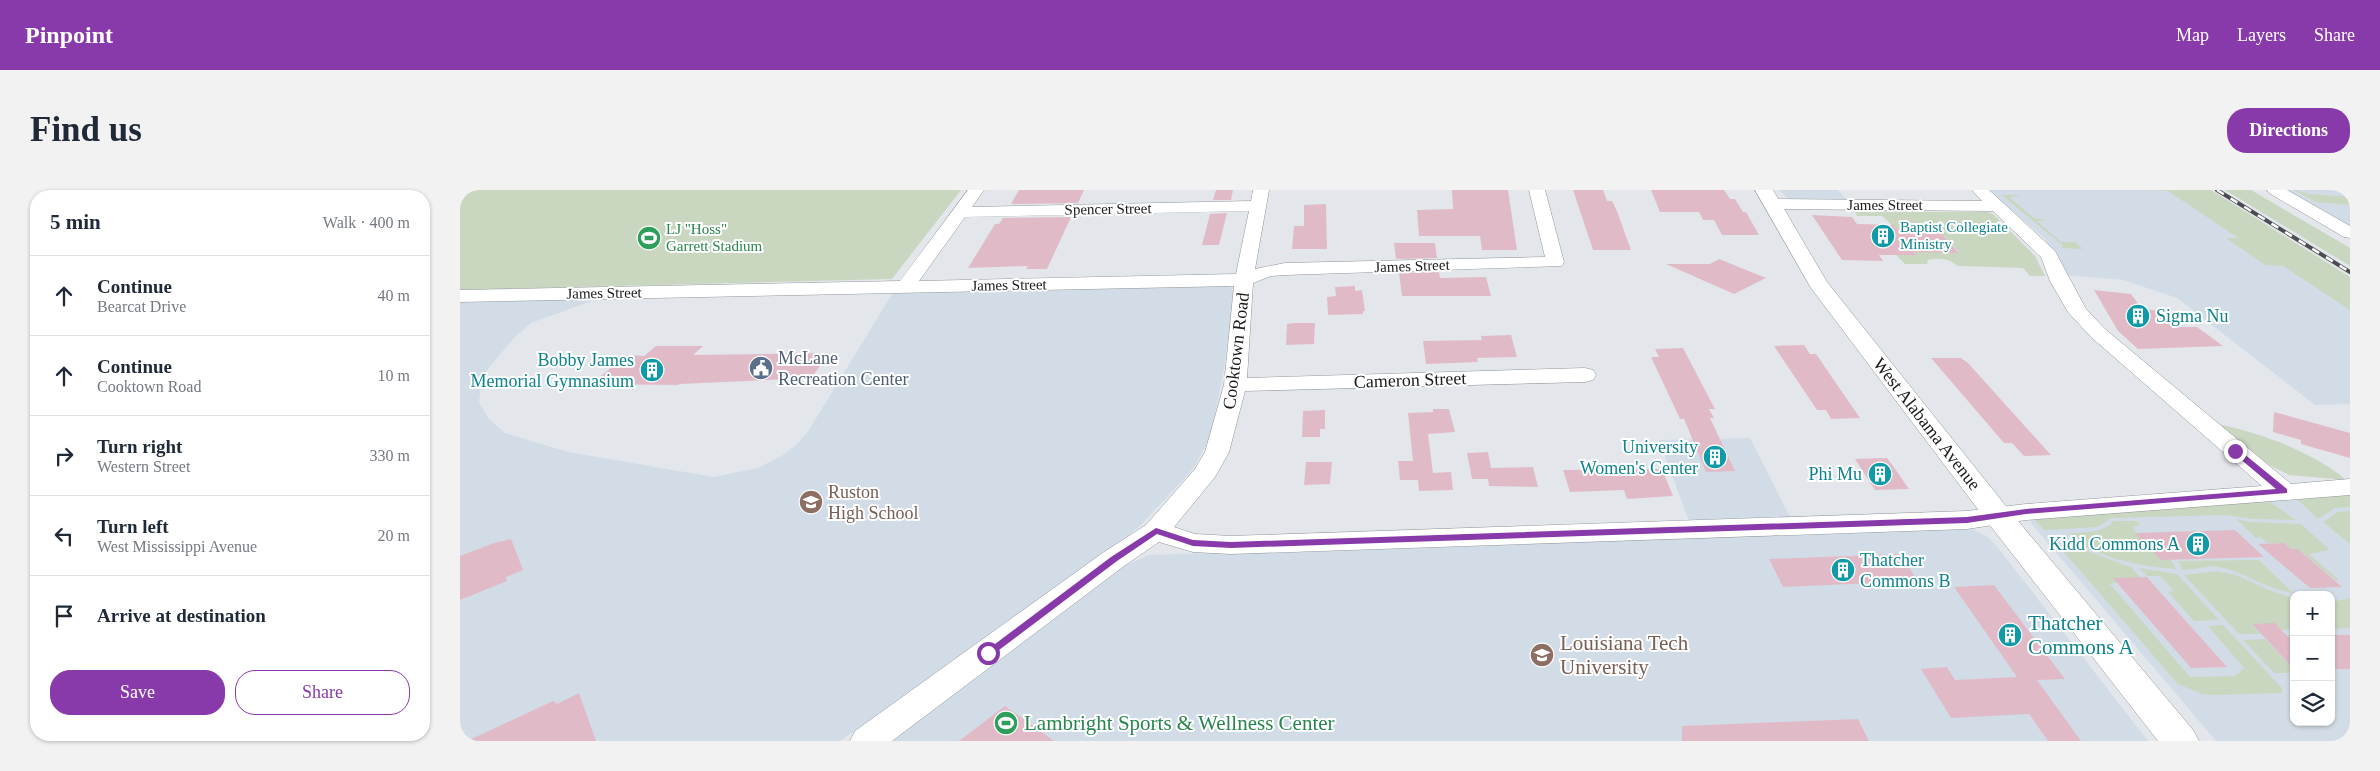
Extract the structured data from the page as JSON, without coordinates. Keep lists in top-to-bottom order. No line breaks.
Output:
{"streets":{"main road":["West Alabama Avenue"],"street":["James Street","Spencer Street","Cooktown Road","Cameron Street"]},"crossings":[["James Street","Cooktown Road"],["James Street","West Alabama Avenue"],["Spencer Street","Cooktown Road"],["Cooktown Road","Cameron Street"]],"places":{"building":["Baptist Collegiate Ministry","Sigma Nu","Bobby James Memorial Gymnasium","University Women's Center","Phi Mu","Kidd Commons A","Thatcher Commons B","Thatcher Commons A"],"sports":["LJ \"Hoss\" Garrett Stadium","Lambright Sports & Wellness Center"],"public building":["McLane Recreation Center"],"school or university":["Ruston High School","Louisiana Tech University"]},"page":{"header":"Pinpoint","nav":["Map","Layers","Share"],"buttons":["Directions",["Save","Share"]],"title":"Find us","heading":["5 min","Walk · 400 m"],"list":[["Continue","Bearcat Drive","40 m"],["Continue","Cooktown Road","10 m"],["Turn right","Western Street","330 m"],["Turn left","West Mississippi Avenue","20 m"],"Arrive at destination"],"map_buttons":["+","−"]}}
